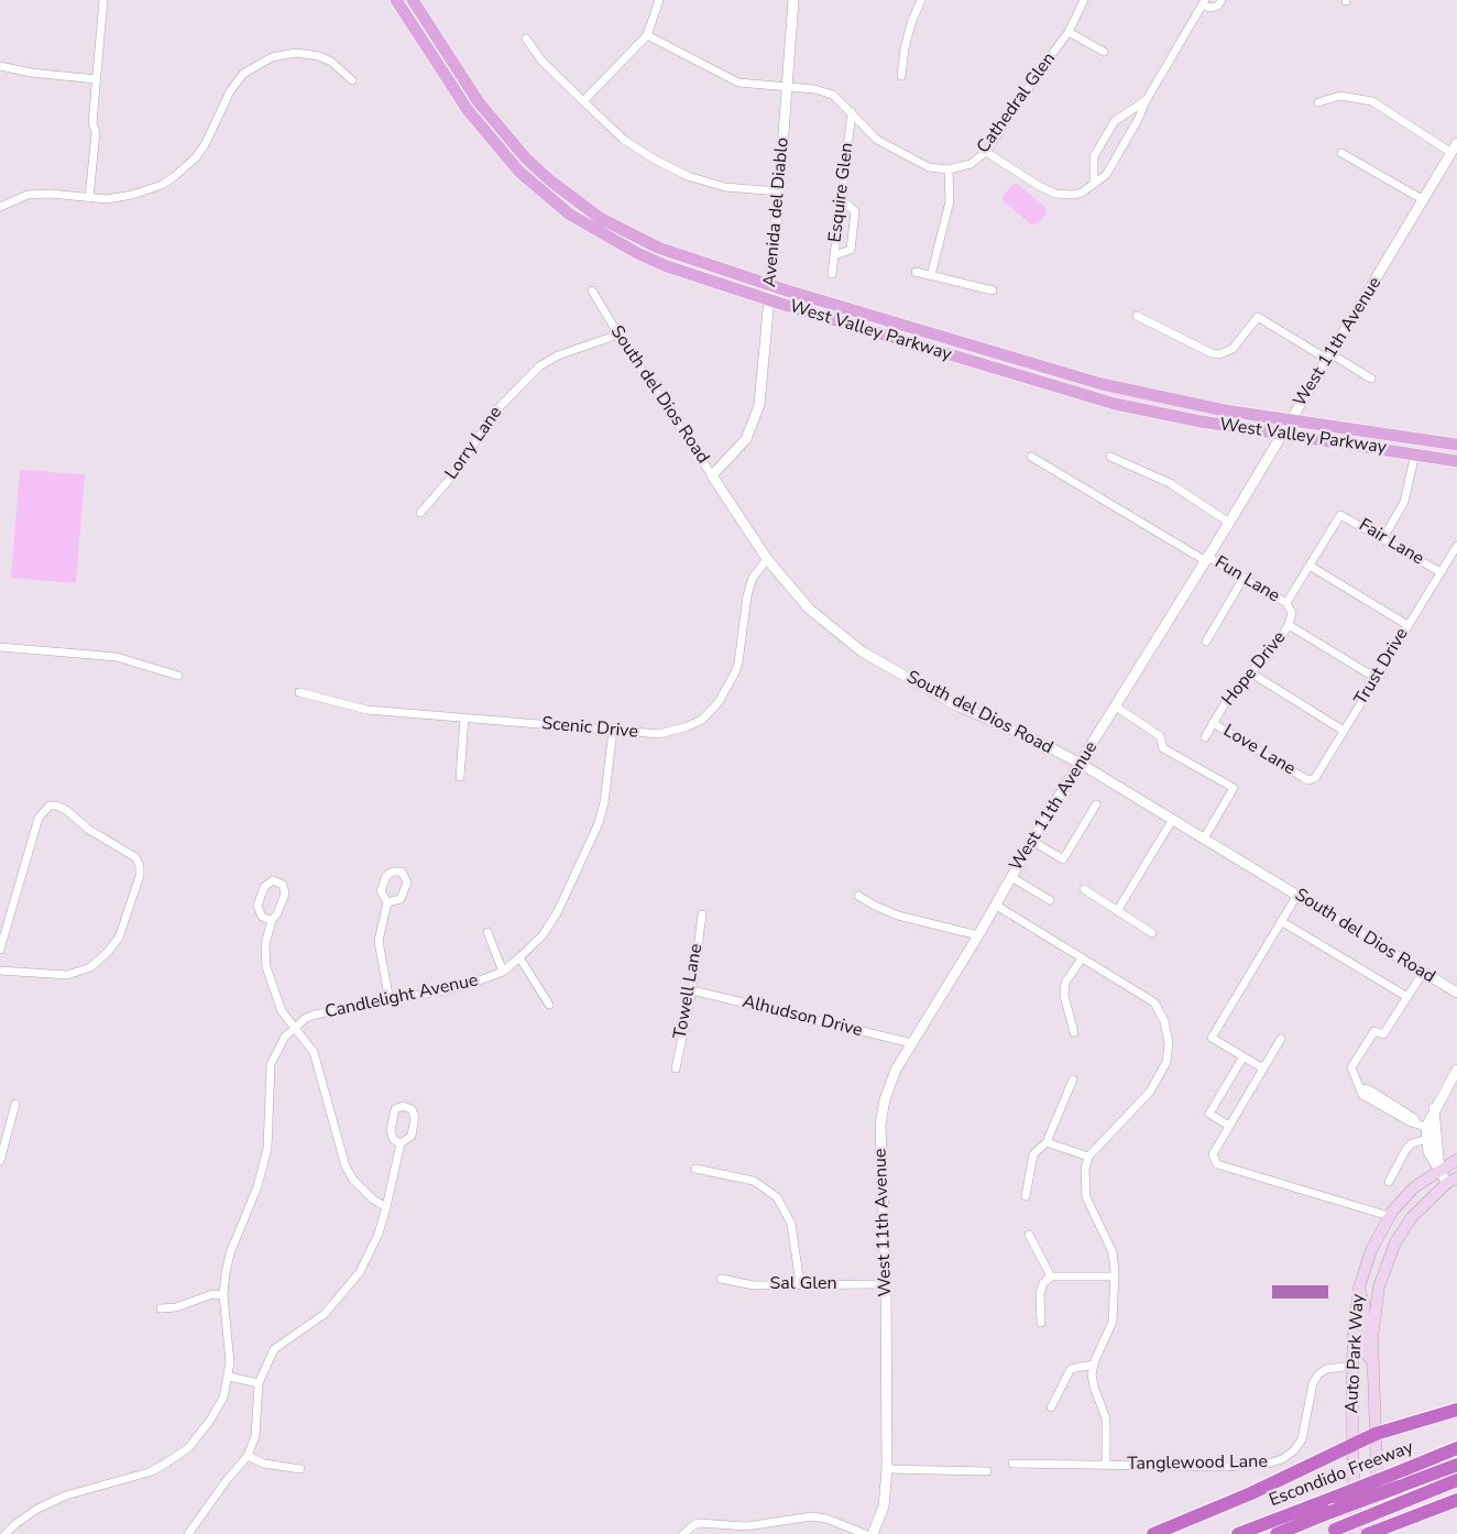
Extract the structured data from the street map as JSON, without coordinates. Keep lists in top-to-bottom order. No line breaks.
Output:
{"streets":{"highway":["Escondido Freeway"],"main road":["West Valley Parkway","Auto Park Way"],"street":["Cathedral Glen","Esquire Glen","Avenida del Diablo","West 11th Avenue","South del Dios Road","Lorry Lane","Fair Lane","Fun Lane","Trust Drive","Hope Drive","Scenic Drive","Love Lane","Towell Lane","Candlelight Avenue","Alhudson Drive","Sal Glen","Tanglewood Lane"]},"crossings":[["Cathedral Glen","Esquire Glen"],["Cathedral Glen","Avenida del Diablo"],["Avenida del Diablo","West Valley Parkway"],["Avenida del Diablo","South del Dios Road"],["West Valley Parkway","West 11th Avenue"],["West 11th Avenue","South del Dios Road"],["West 11th Avenue","Fun Lane"],["West 11th Avenue","Alhudson Drive"],["West 11th Avenue","Sal Glen"],["South del Dios Road","Lorry Lane"],["South del Dios Road","Scenic Drive"],["Fair Lane","Trust Drive"],["Fun Lane","Hope Drive"],["Trust Drive","Love Lane"],["Hope Drive","Love Lane"],["Scenic Drive","Candlelight Avenue"],["Towell Lane","Alhudson Drive"],["Auto Park Way","Tanglewood Lane"]]}
